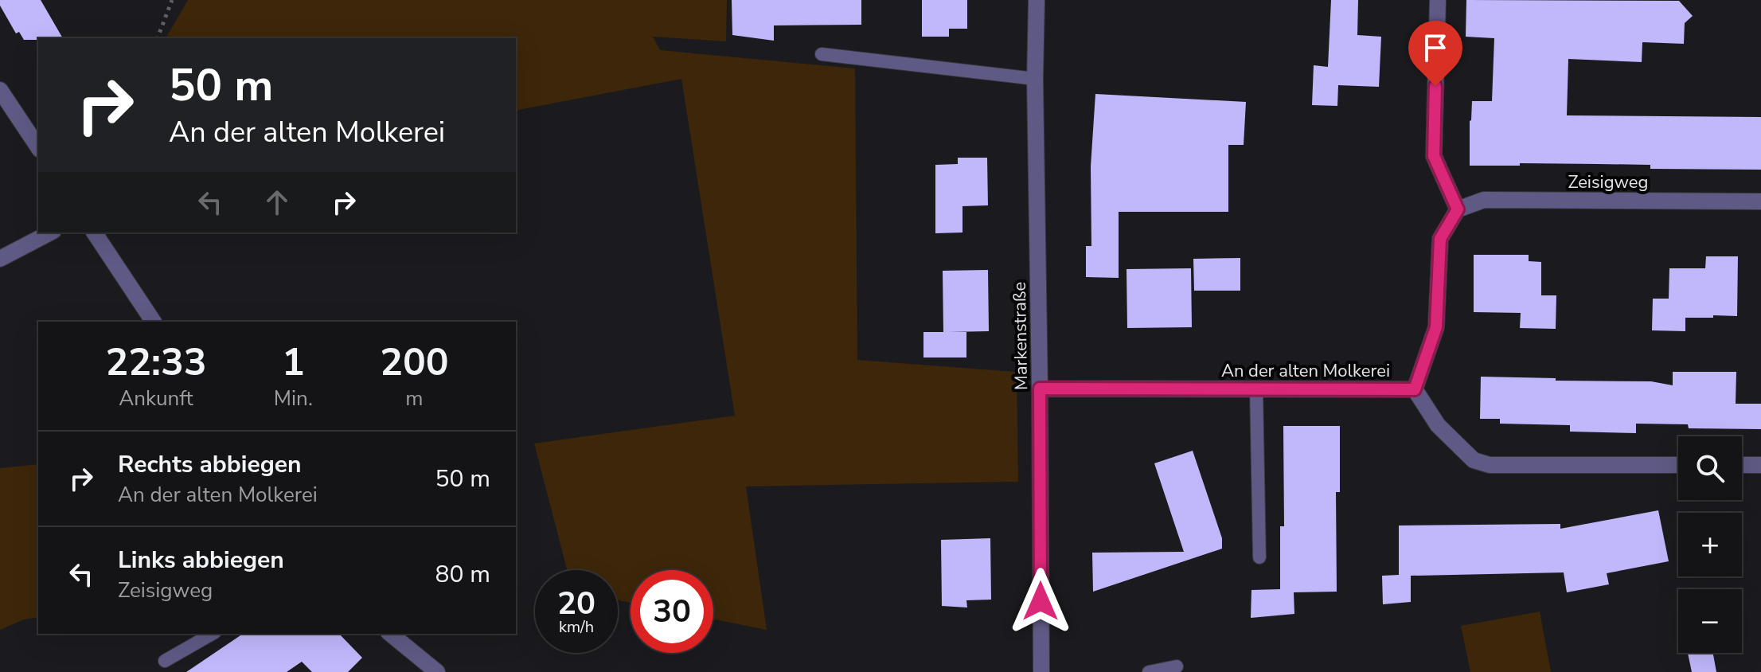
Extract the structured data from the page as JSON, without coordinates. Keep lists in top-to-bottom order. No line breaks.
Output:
{"streets":{"street":["Zeisigweg","Markenstraße","An der alten Molkerei"]},"crossings":[["Markenstraße","An der alten Molkerei"]],"page":{"turn":["50 m","An der alten Molkerei"],"eta":["22:33","Ankunft","1","Min.","200","m"],"list":[{"name":"Rechts abbiegen","note":"An der alten Molkerei","value":"50 m"},{"name":"Links abbiegen","note":"Zeisigweg","value":"80 m"}],"map_buttons":["+","−"],"speed":"20 km/h","limit":"30"}}
